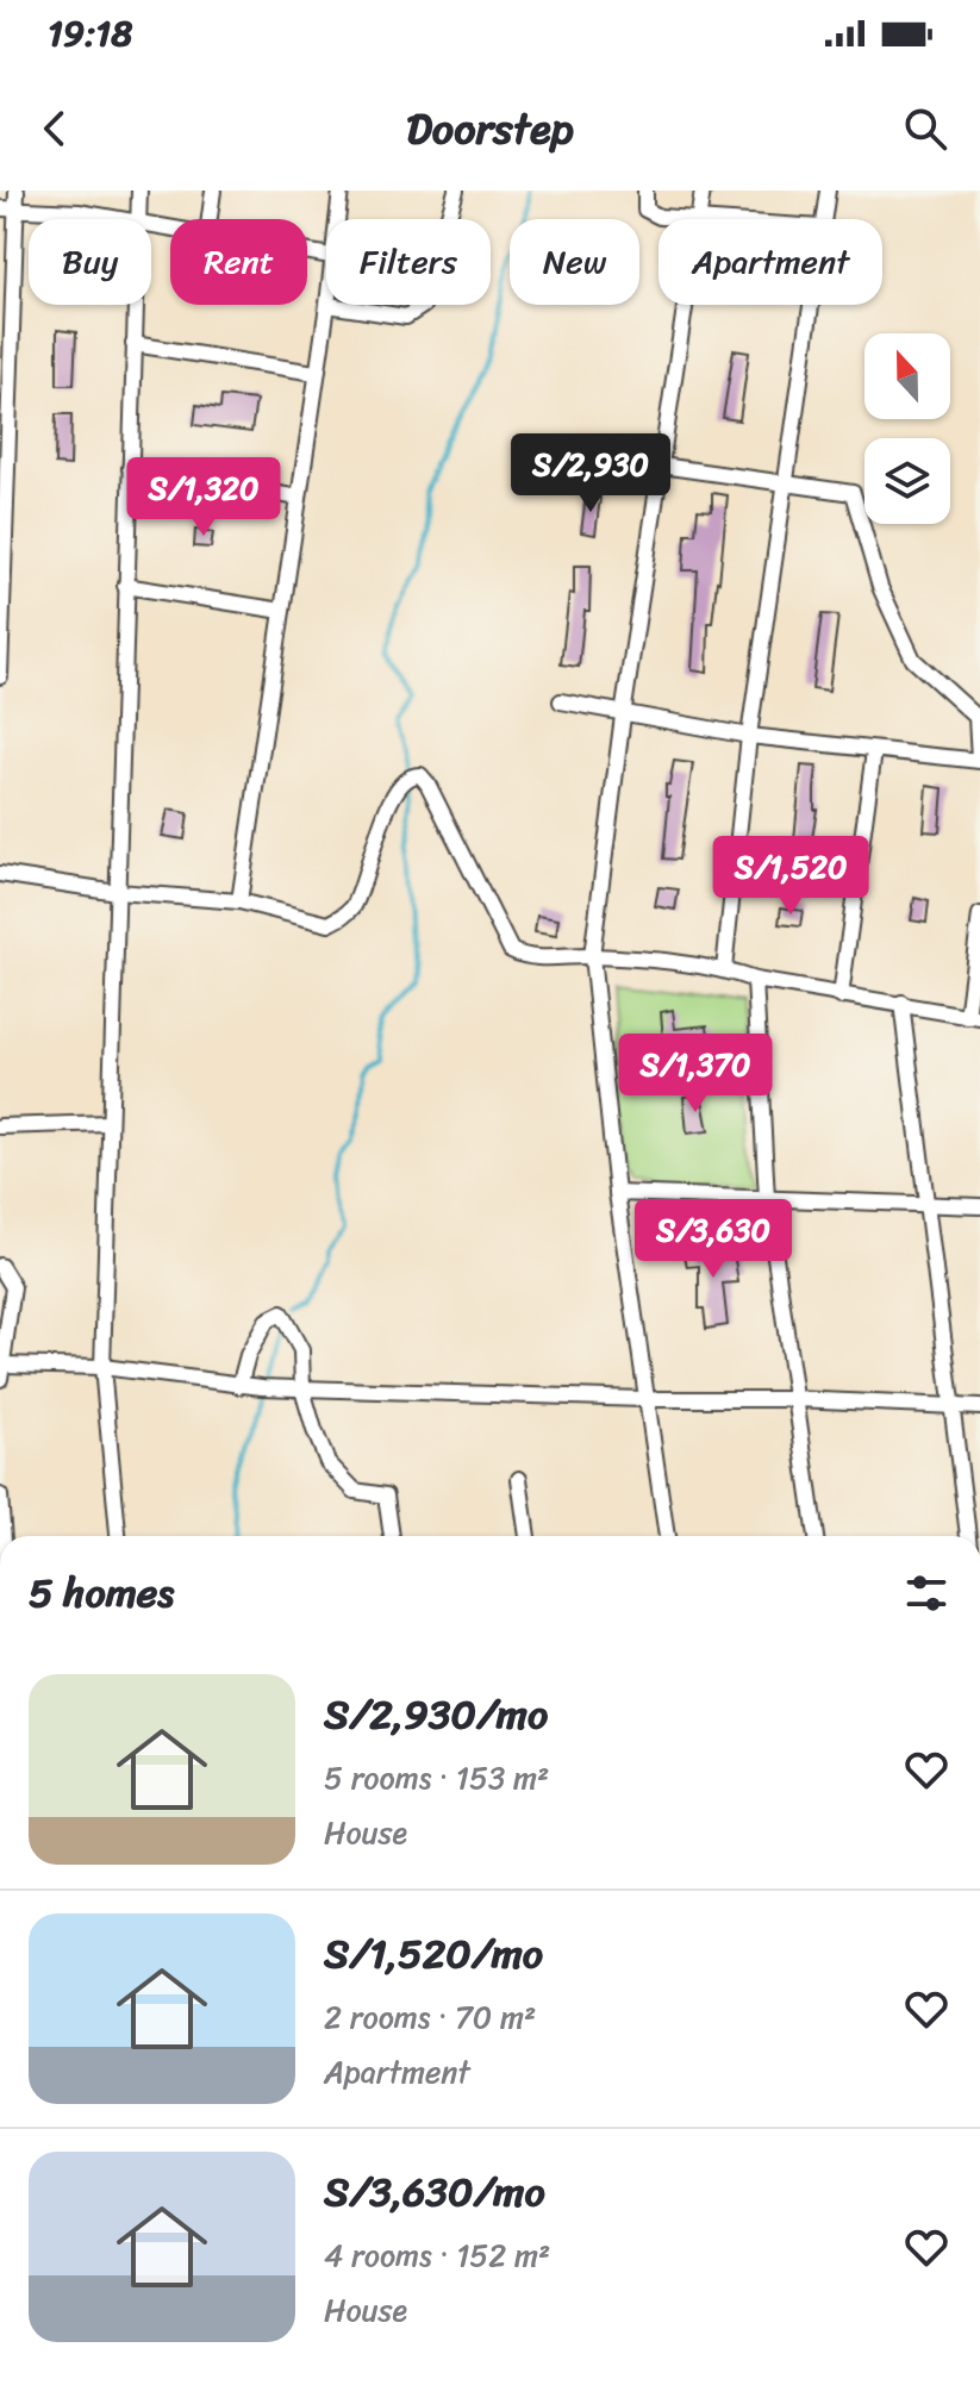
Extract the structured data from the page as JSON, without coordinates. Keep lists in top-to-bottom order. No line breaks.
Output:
{"north":"top","page":{"status":"19:18","header":"Doorstep","chip":["Buy","Rent","Filters","New","Apartment"],"price":["S/2,930","S/1,320","S/1,520","S/1,370","S/3,630"],"heading":"5 homes","list":[{"name":"S/2,930/mo","note":"5 rooms · 153 m² · House"},{"name":"S/1,520/mo","note":"2 rooms · 70 m² · Apartment"},{"name":"S/3,630/mo","note":"4 rooms · 152 m² · House"}]}}
